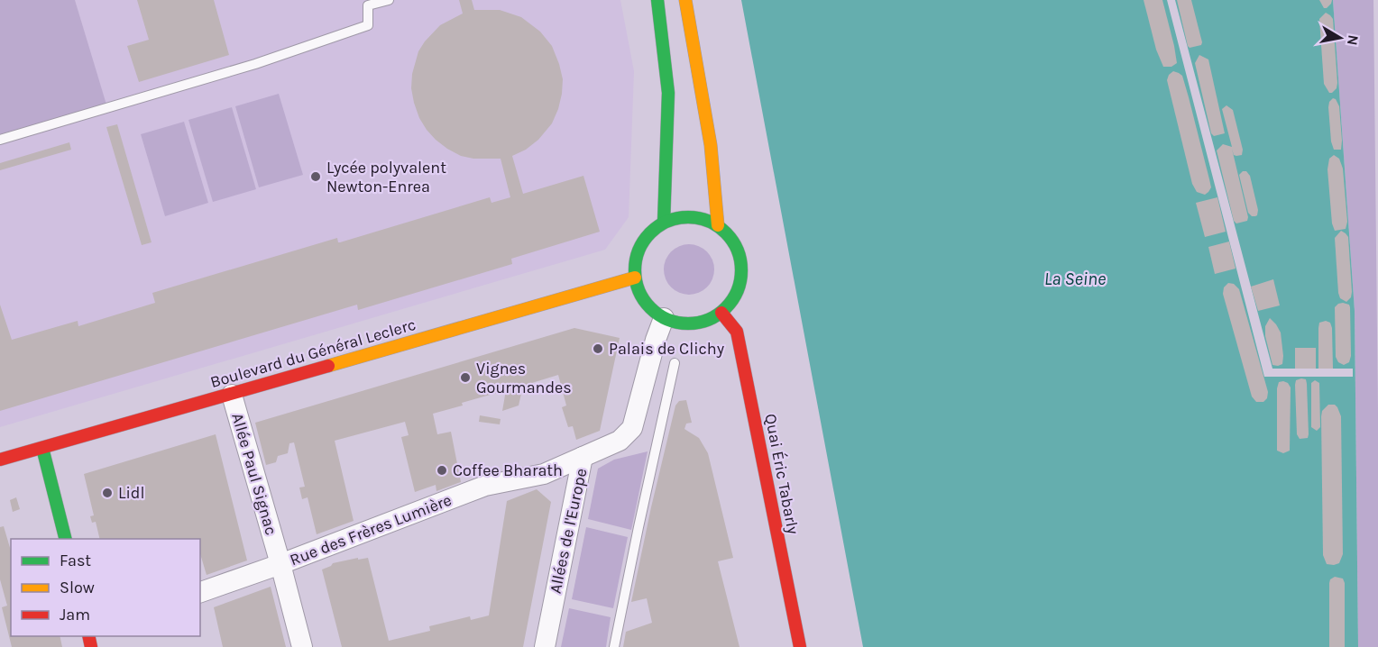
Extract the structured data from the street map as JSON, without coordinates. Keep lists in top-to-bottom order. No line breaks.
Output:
{"streets":{"main road":["Boulevard du Général Leclerc","Quai Éric Tabarly"],"street":["Allée Paul Signac","Rue des Frères Lumière","Allées de l'Europe"]},"crossings":[["Boulevard du Général Leclerc","Allée Paul Signac"],["Boulevard du Général Leclerc","Quai Éric Tabarly"],["Boulevard du Général Leclerc","Allées de l'Europe"],["Allée Paul Signac","Rue des Frères Lumière"],["Quai Éric Tabarly","Allées de l'Europe"],["Rue des Frères Lumière","Allées de l'Europe"]],"water":["La Seine"],"places":["Lycée polyvalent Newton-Enrea","Palais de Clichy","Vignes Gourmandes","Coffee Bharath","Lidl"],"legend":["Fast","Slow","Jam"],"north":"right"}
